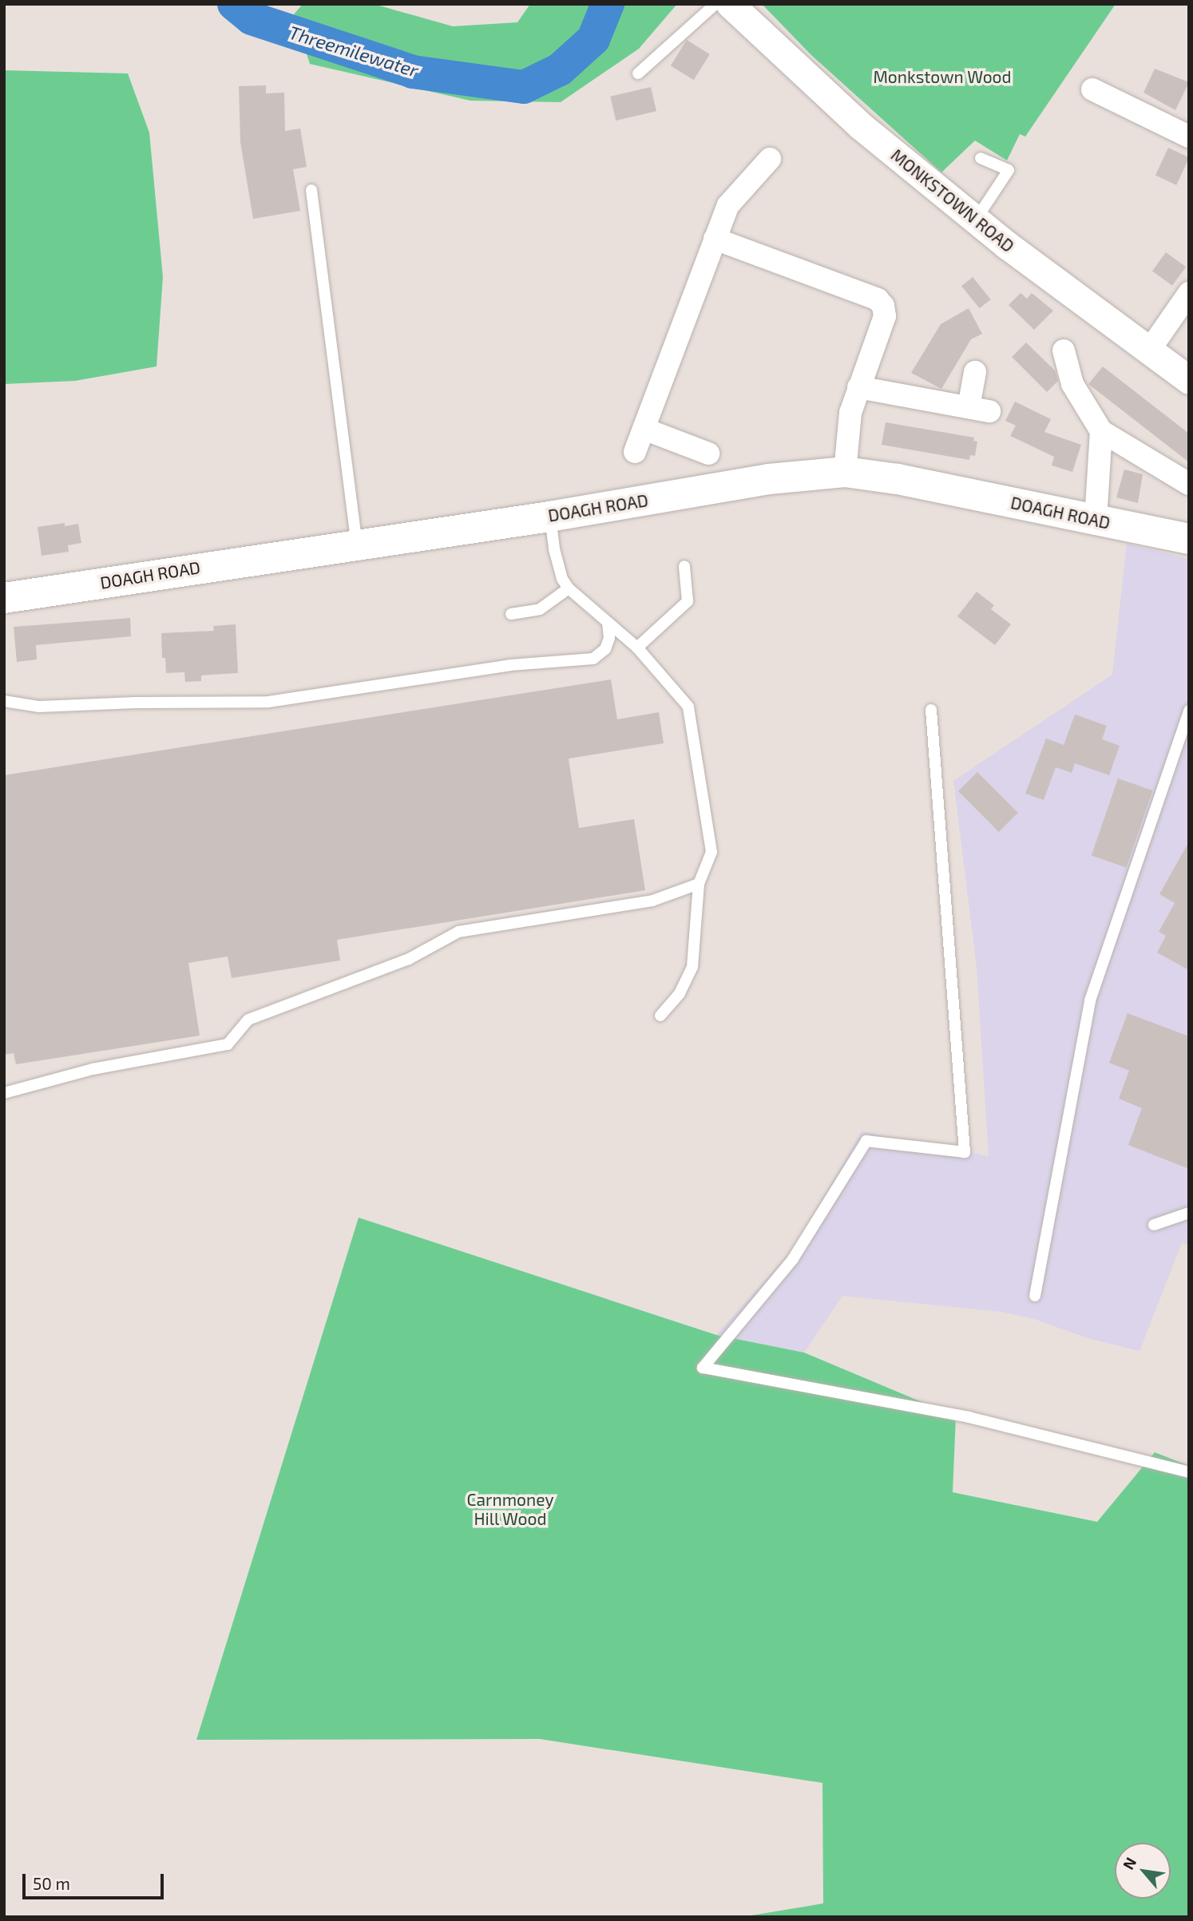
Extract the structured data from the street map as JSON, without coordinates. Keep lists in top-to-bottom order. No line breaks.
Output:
{"streets":{"main road":["DOAGH ROAD"],"street":["MONKSTOWN ROAD"]},"water":["Threemilewater"],"parks":["Monkstown Wood","Carnmoney Hill Wood"],"scale_bar":"50 m","north":"top left"}
